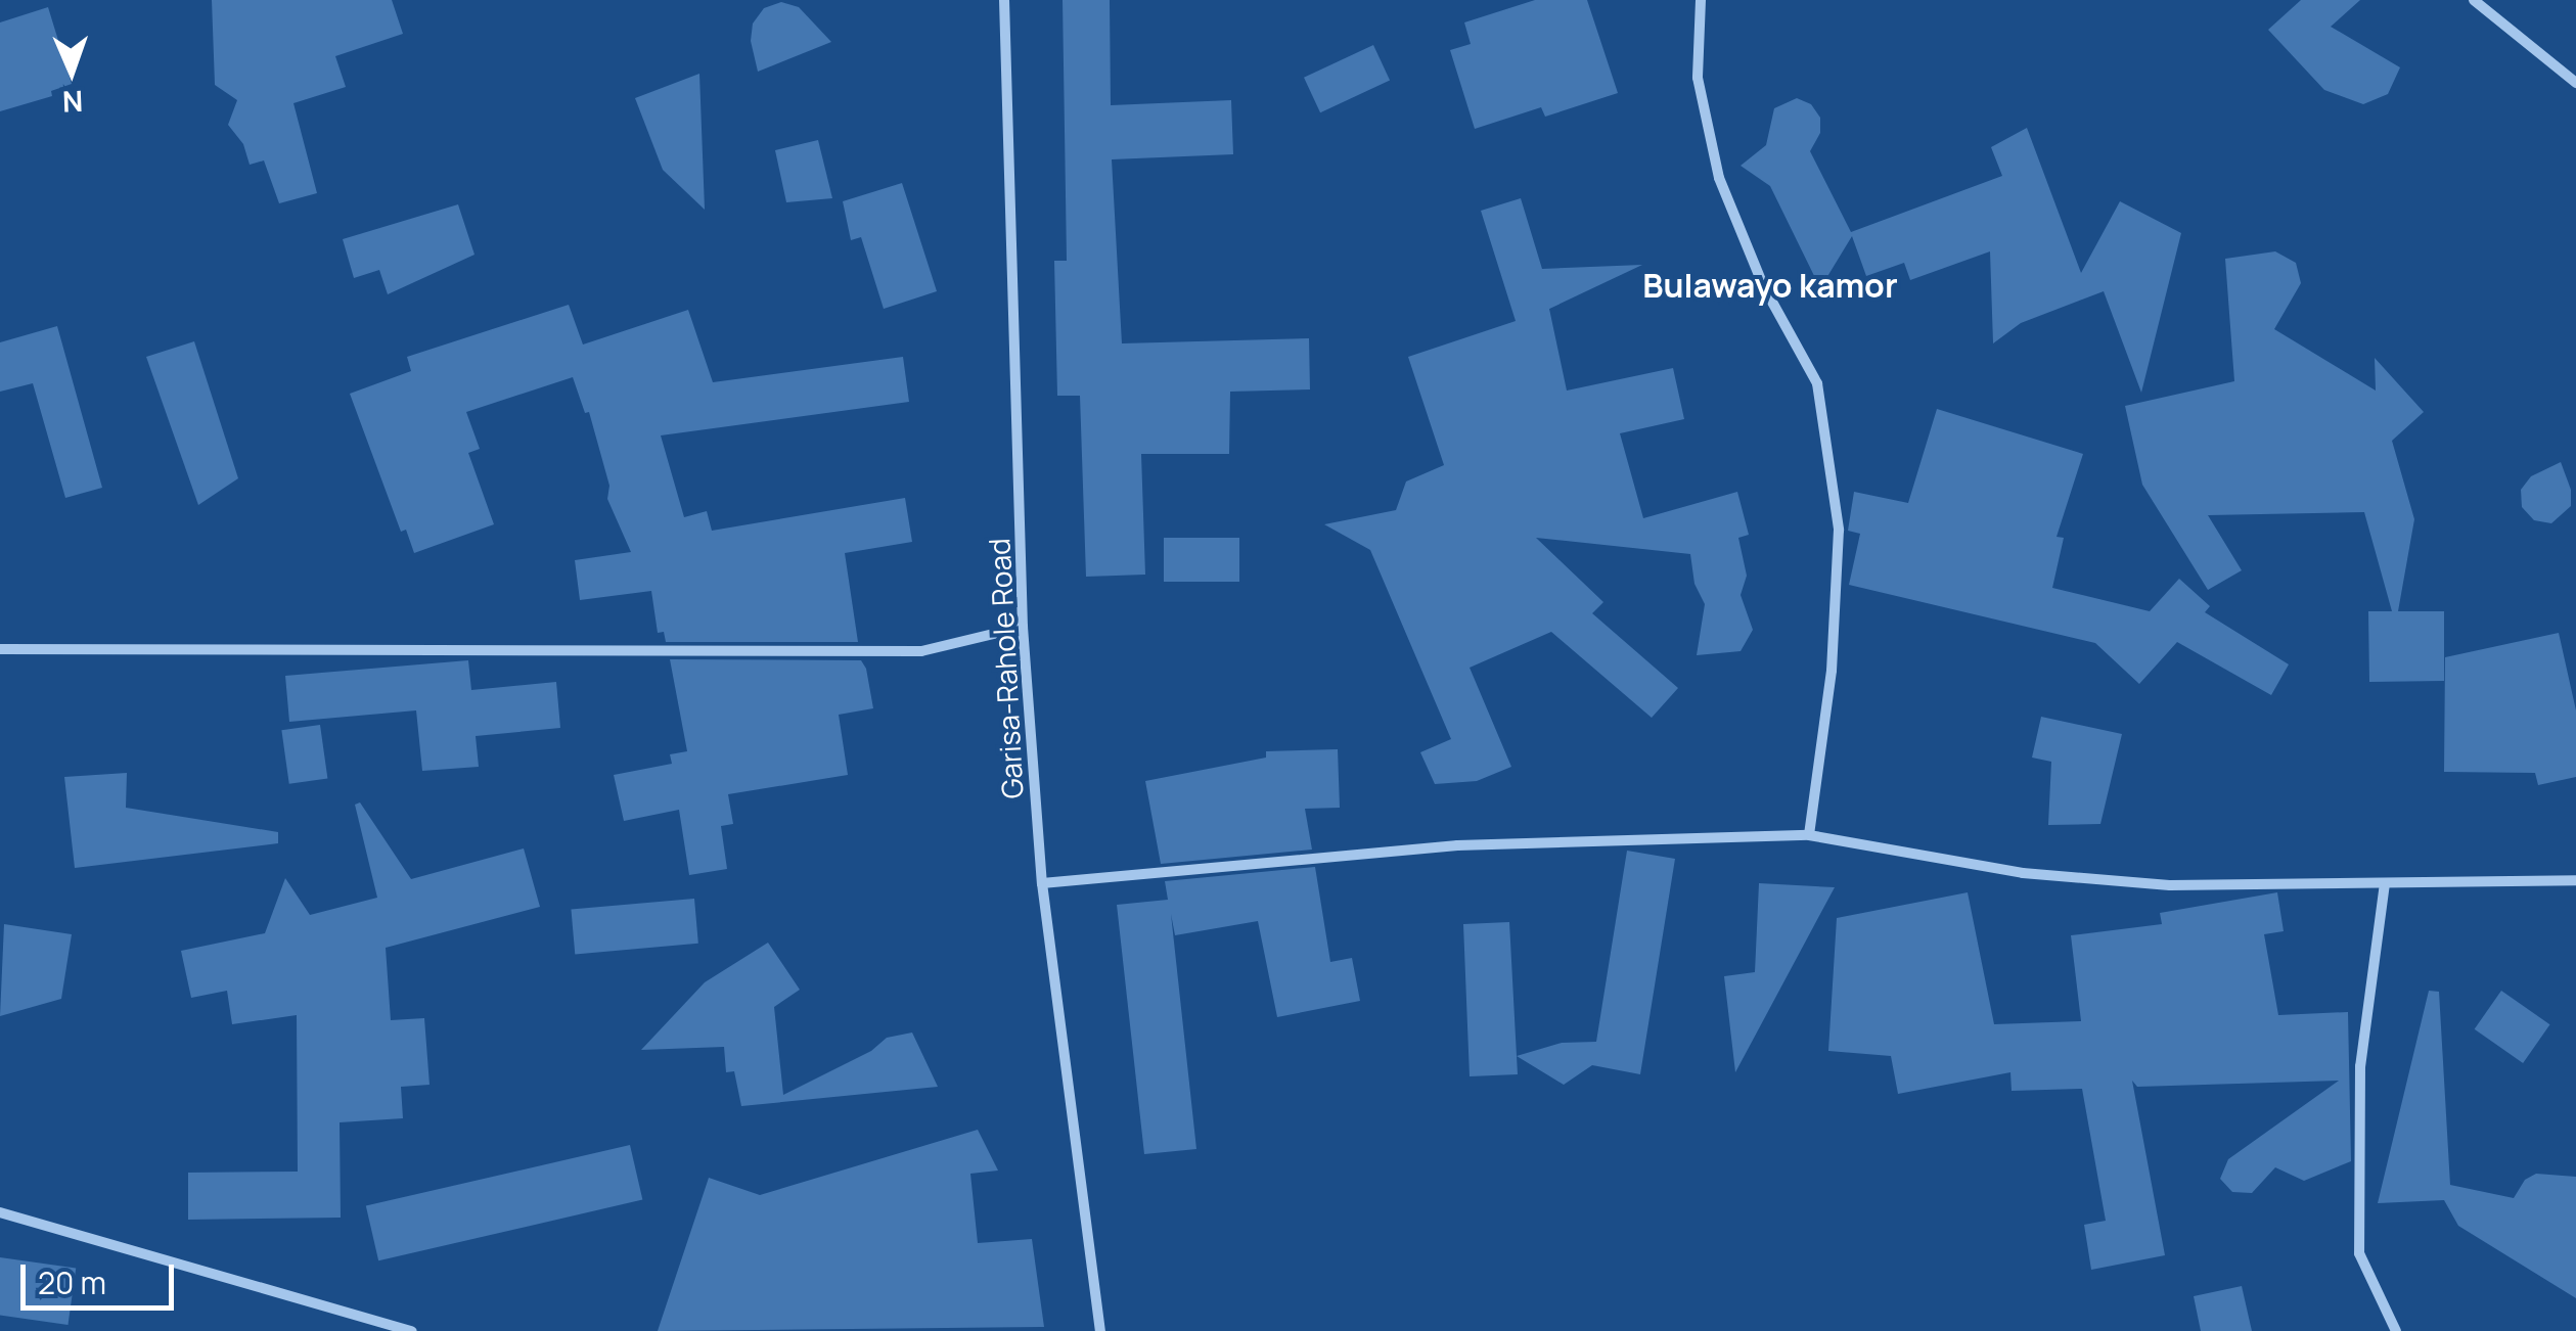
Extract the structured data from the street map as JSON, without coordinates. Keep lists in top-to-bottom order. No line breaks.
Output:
{"streets":{"street":["Garisa-Rahole Road"]},"districts":["Bulawayo kamor"],"scale_bar":"20 m","north":"bottom"}
